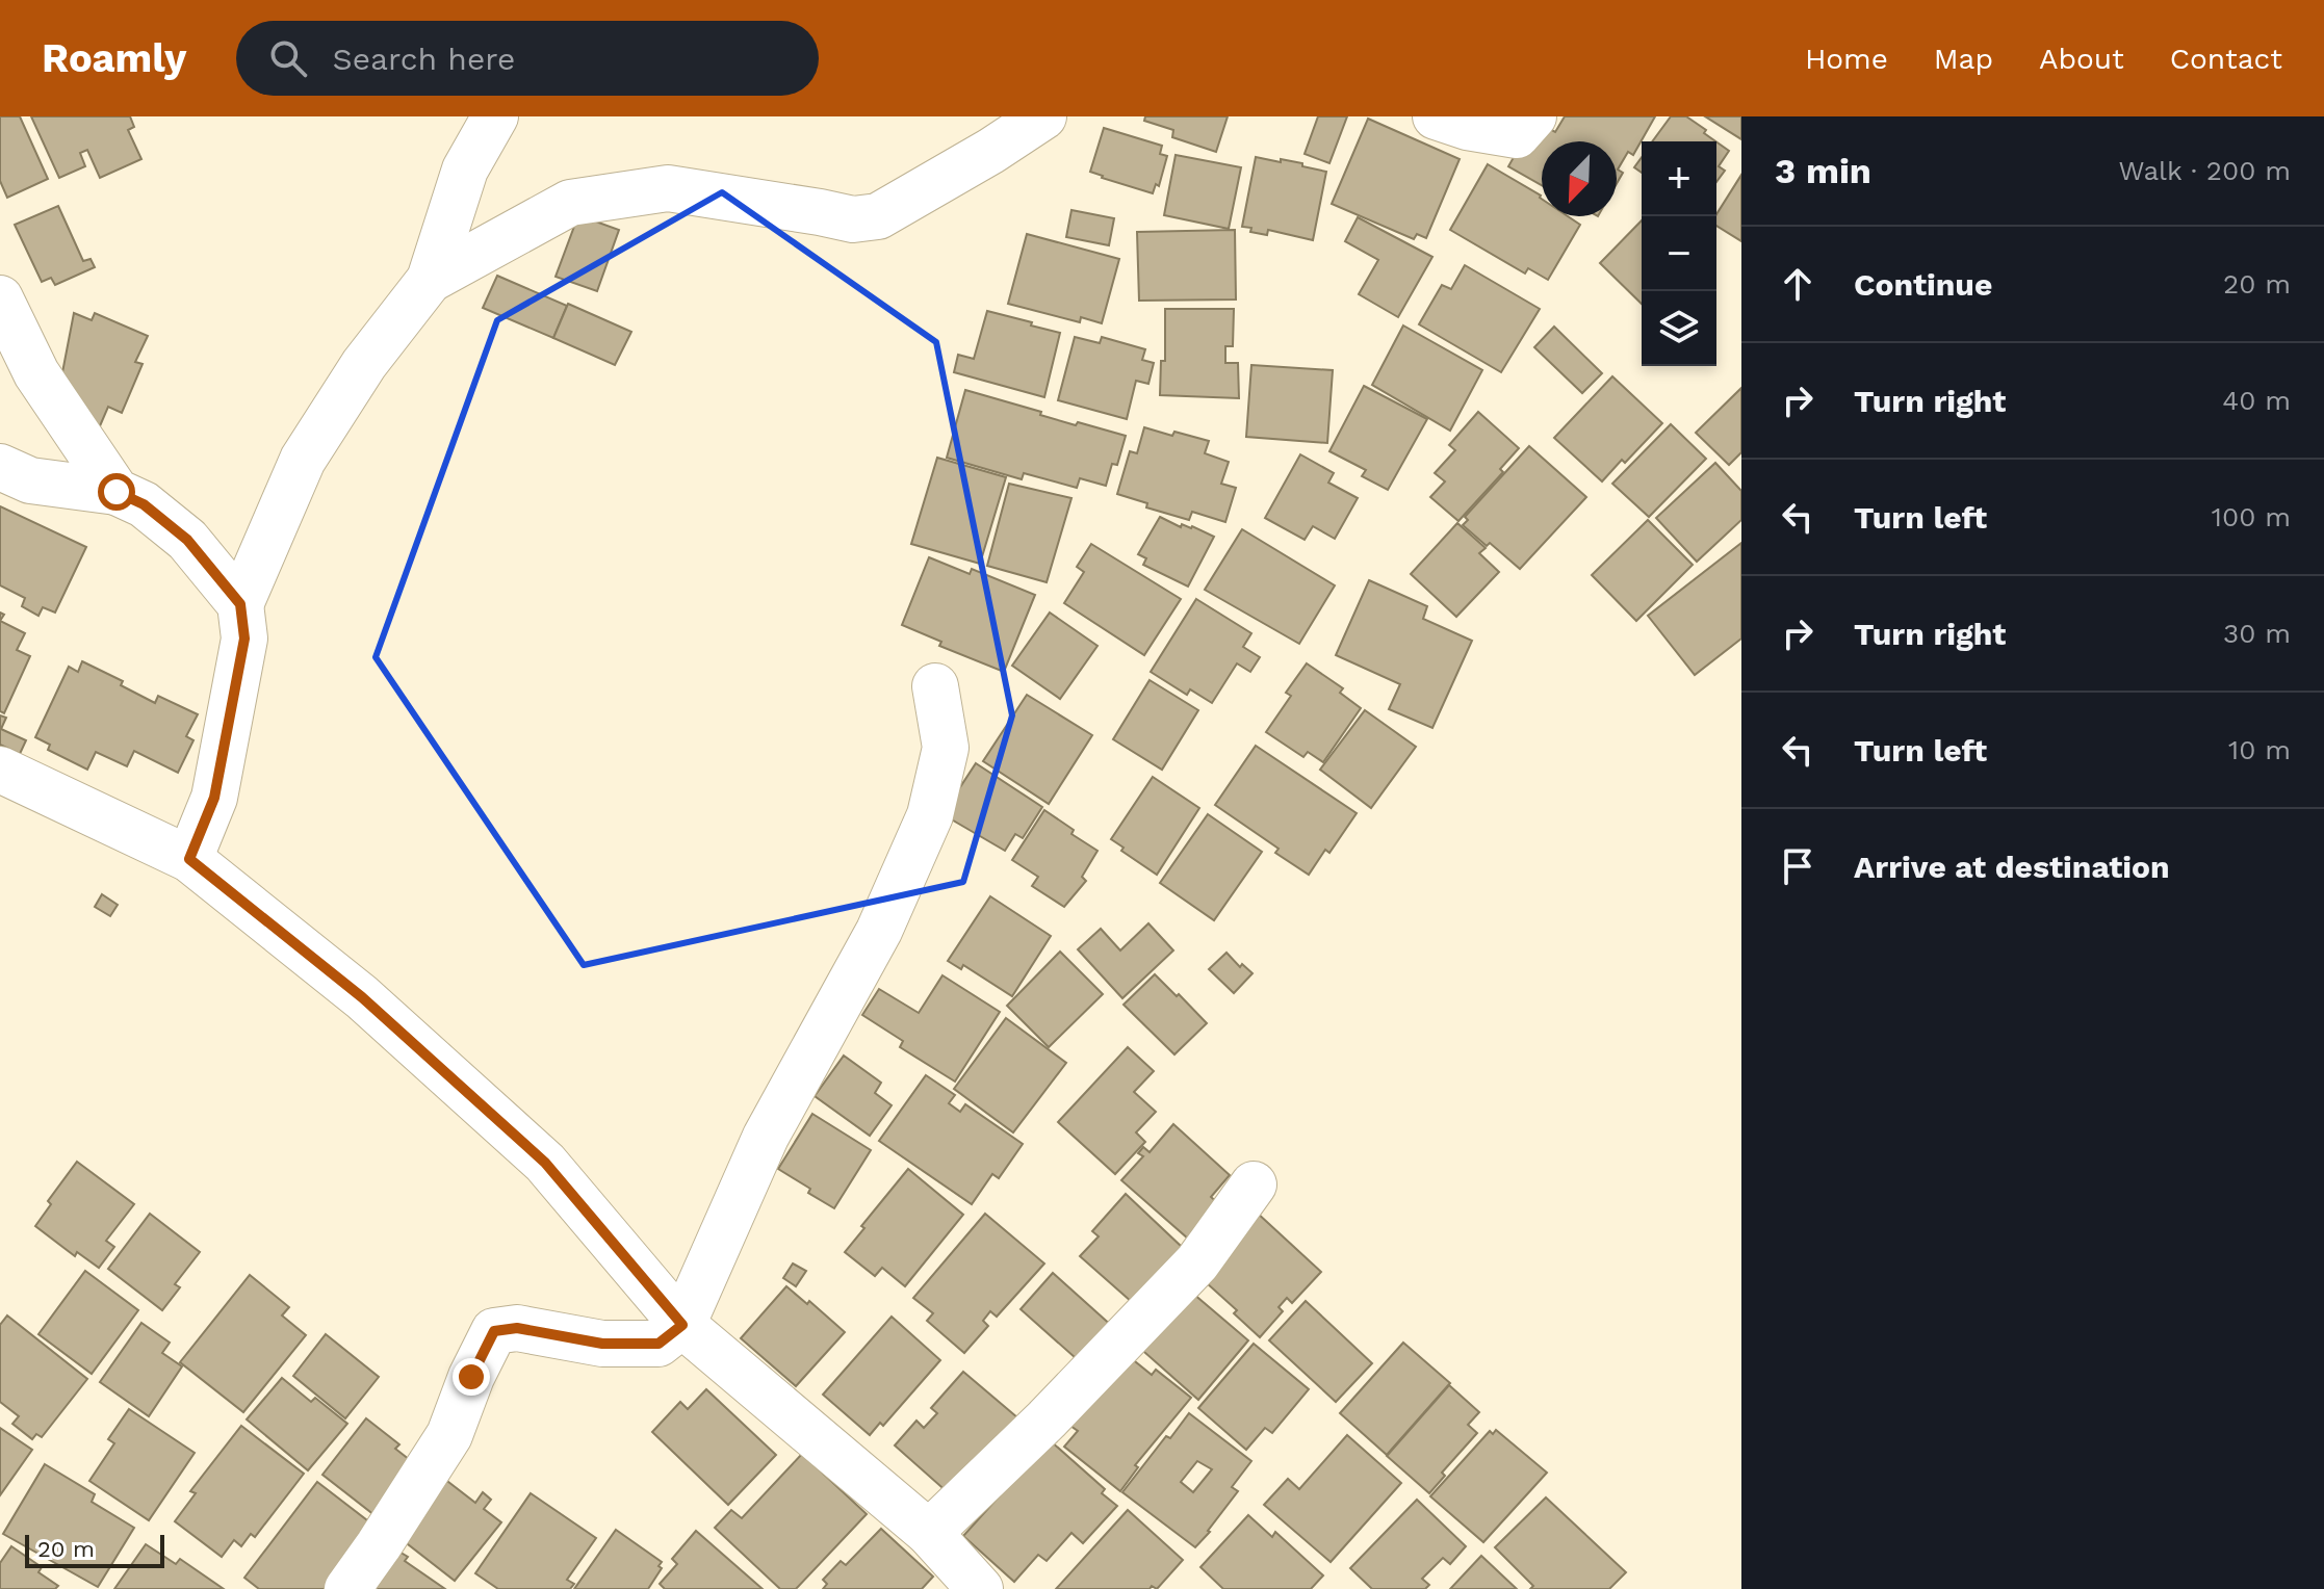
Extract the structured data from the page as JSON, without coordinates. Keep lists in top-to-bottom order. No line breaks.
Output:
{"scale_bar":"20 m","north":"bottom left","page":{"header":"Roamly","search":"Search here","nav":["Home","Map","About","Contact"],"heading":["3 min","Walk · 200 m"],"map_buttons":["+","−"],"list":[["Continue","20 m"],["Turn right","40 m"],["Turn left","100 m"],["Turn right","30 m"],["Turn left","10 m"],"Arrive at destination"],"scale":"20 m"}}
